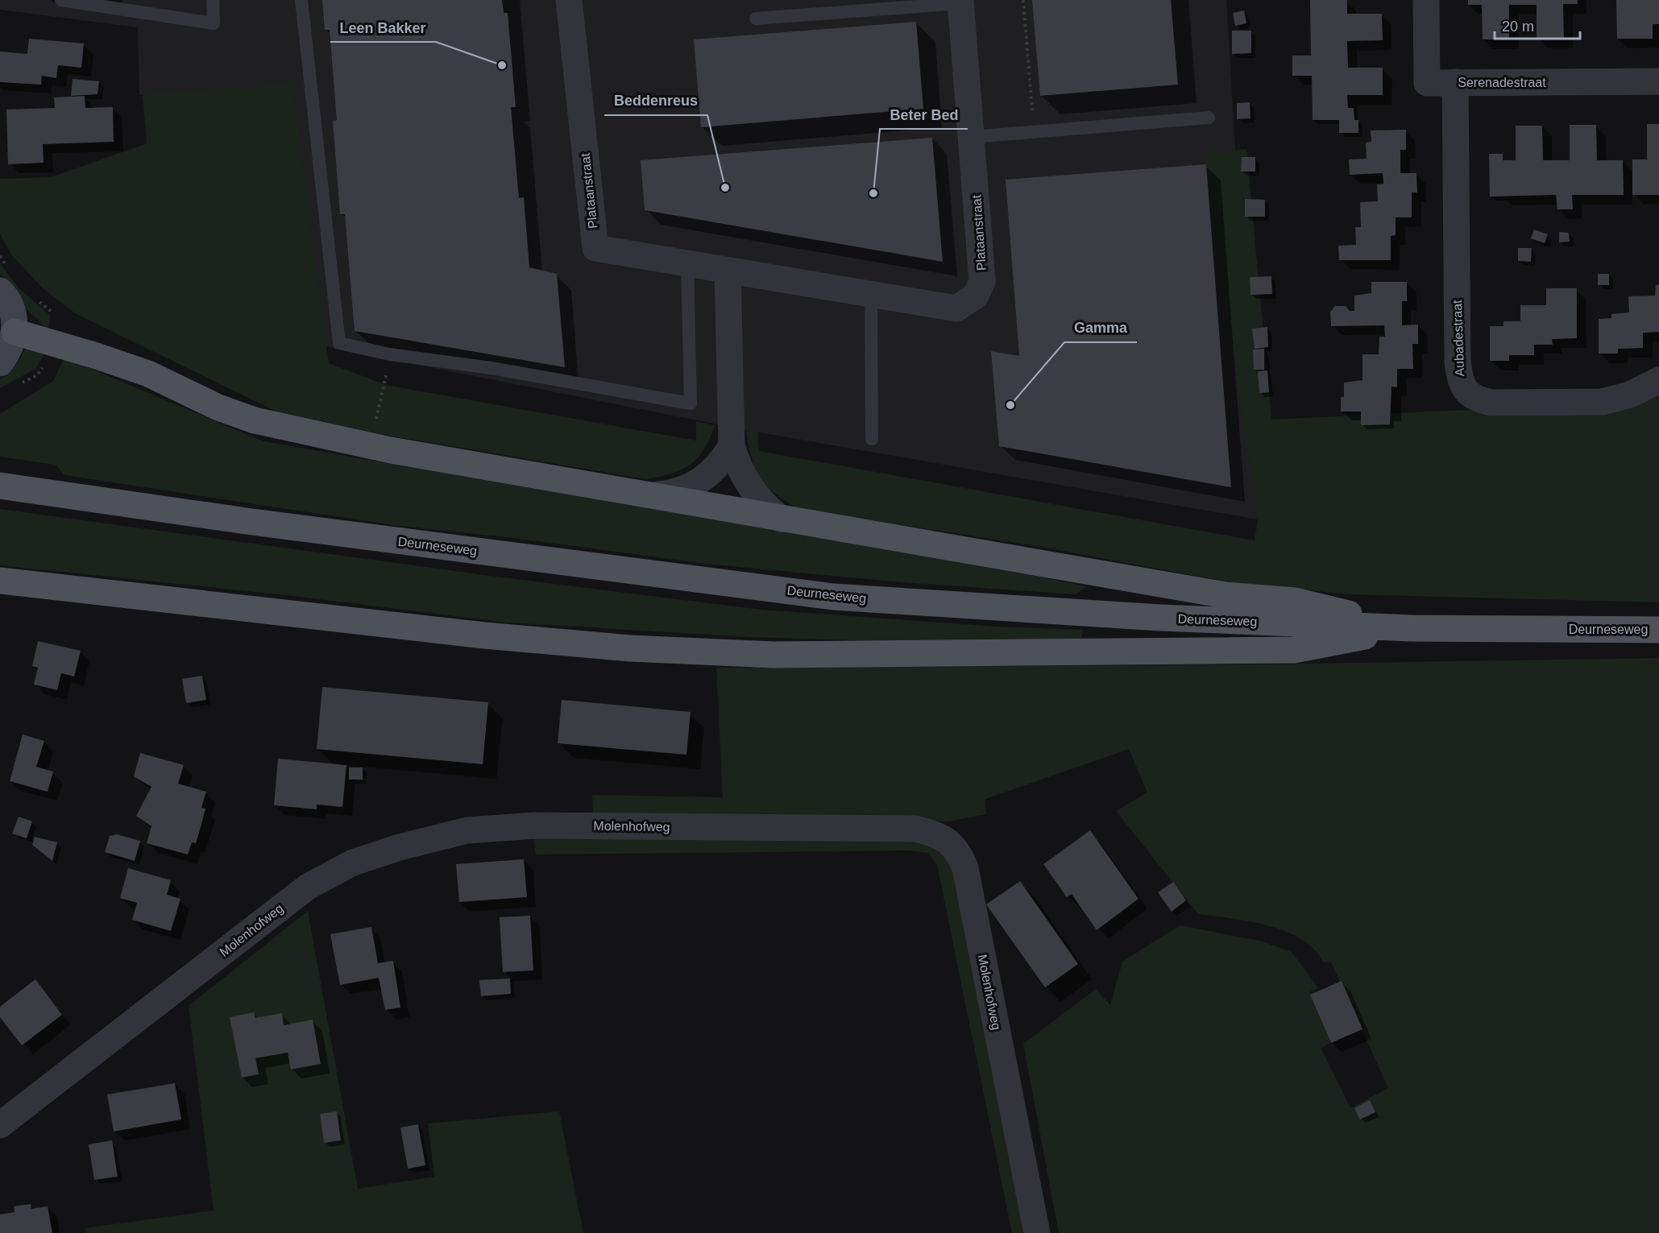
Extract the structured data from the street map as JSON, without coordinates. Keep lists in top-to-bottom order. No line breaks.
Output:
{"streets":{"main road":["Deurneseweg"],"street":["Serenadestraat","Plataanstraat","Aubadestraat","Molenhofweg"]},"crossings":[["Serenadestraat","Aubadestraat"]],"places":["Leen Bakker","Beddenreus","Beter Bed","Gamma"],"scale_bar":"20 m"}
